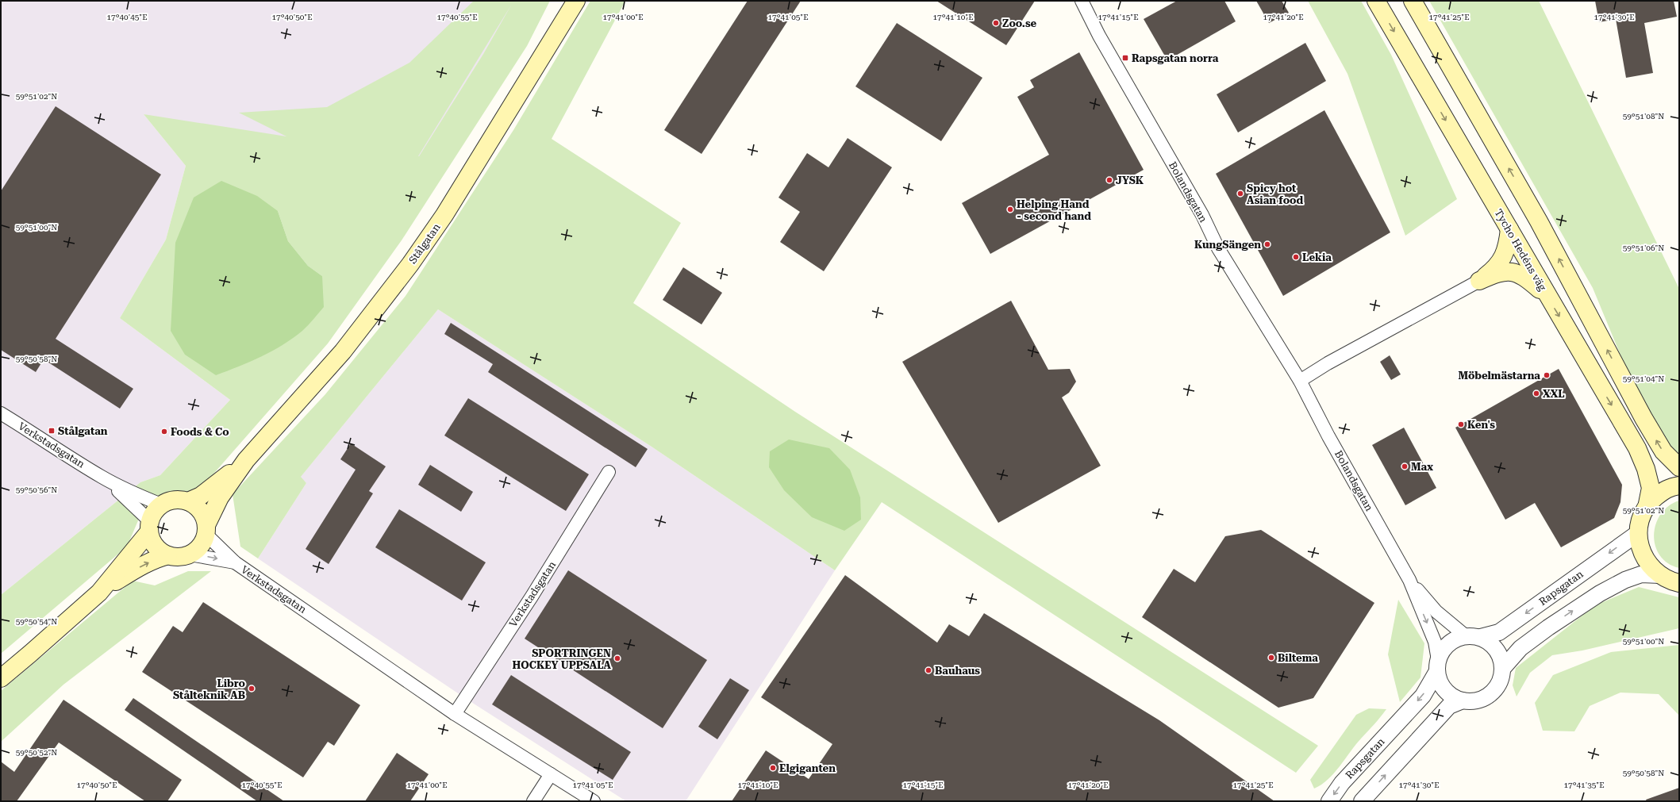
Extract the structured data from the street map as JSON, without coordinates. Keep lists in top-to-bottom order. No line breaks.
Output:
{"streets":{"main road":["Stålgatan","Tycho Hedéns väg"],"street":["Bolandsgatan","Verkstadsgatan","Rapsgatan"]},"crossings":[["Bolandsgatan","Rapsgatan"],["Stålgatan","Verkstadsgatan"],["Tycho Hedéns väg","Rapsgatan"]],"places":{"other":["Zoo.se","JYSK","Spicy hot Asian food","Helping Hand - second hand","KungSängen","Lekia","Möbelmästarna","XXL","Ken's","Foods & Co","Max","Biltema","SPORTRINGEN HOCKEY UPPSALA","Bauhaus","Libro Stålteknik AB","Elgiganten"],"transit":["Rapsgatan norra","Stålgatan"]},"coordinates":["17°40'45\"E","17°40'50\"E","17°40'55\"E","17°41'00\"E","17°41'05\"E","17°41'10\"E","17°41'15\"E","17°41'20\"E","17°41'25\"E","17°41'30\"E","59°51'02\"N","59°51'08\"N","59°51'00\"N","59°51'06\"N","59°50'58\"N","59°51'04\"N","59°50'56\"N","59°50'54\"N","59°50'52\"N","17°41'35\"E"]}
